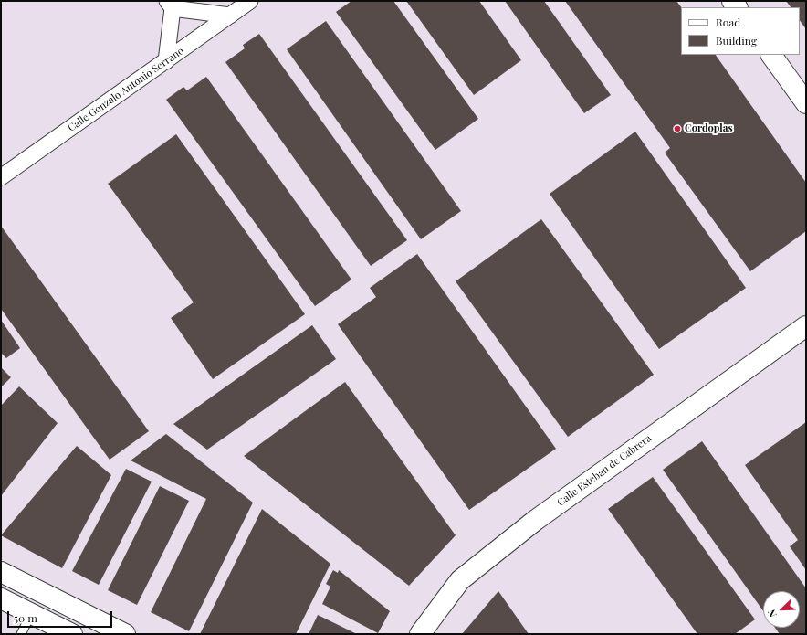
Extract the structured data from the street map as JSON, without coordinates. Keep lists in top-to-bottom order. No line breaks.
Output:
{"streets":{"street":["Calle Gonzalo Antonio Serrano","Calle Esteban de Cabrera"]},"places":["Cordoplas"],"legend":["Road","Building"],"scale_bar":"50 m","north":"bottom left"}
